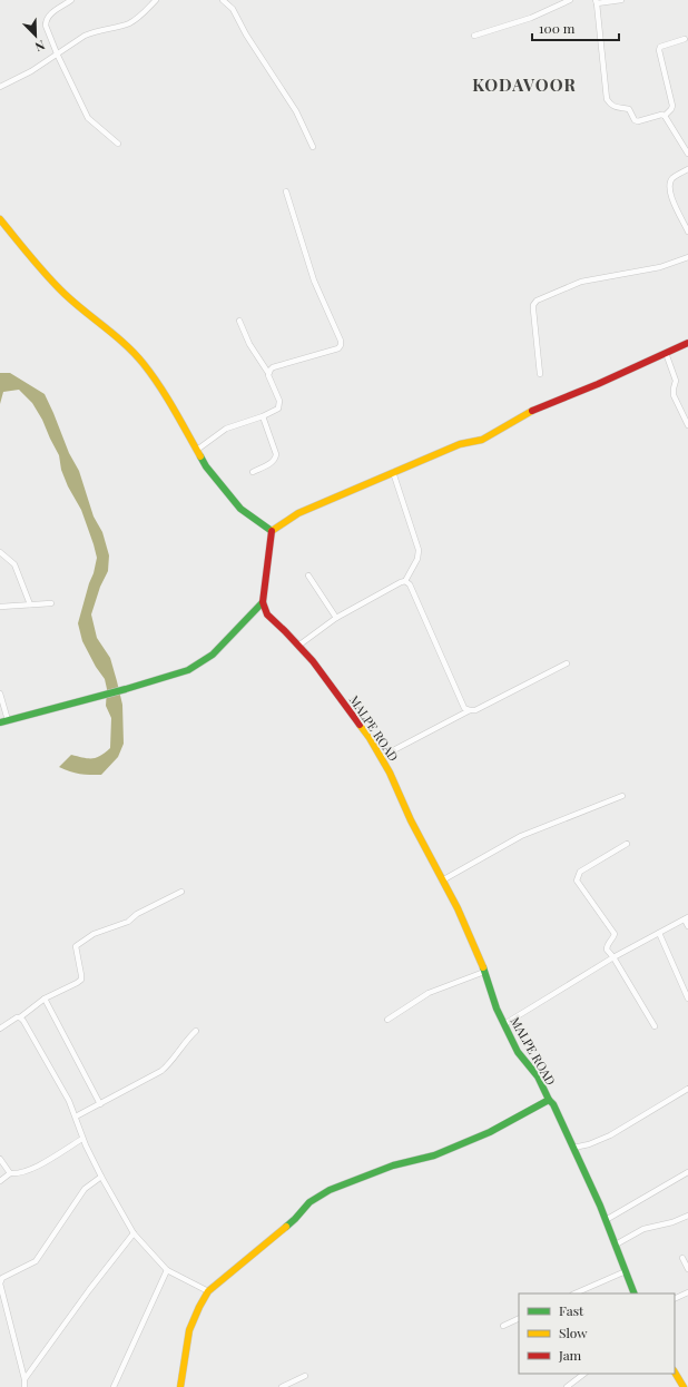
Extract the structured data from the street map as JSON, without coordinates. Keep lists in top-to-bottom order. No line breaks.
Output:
{"streets":{"street":["MALPE ROAD"]},"districts":["KODAVOOR"],"legend":["Fast","Slow","Jam"],"scale_bar":"100 m","north":"bottom right"}
